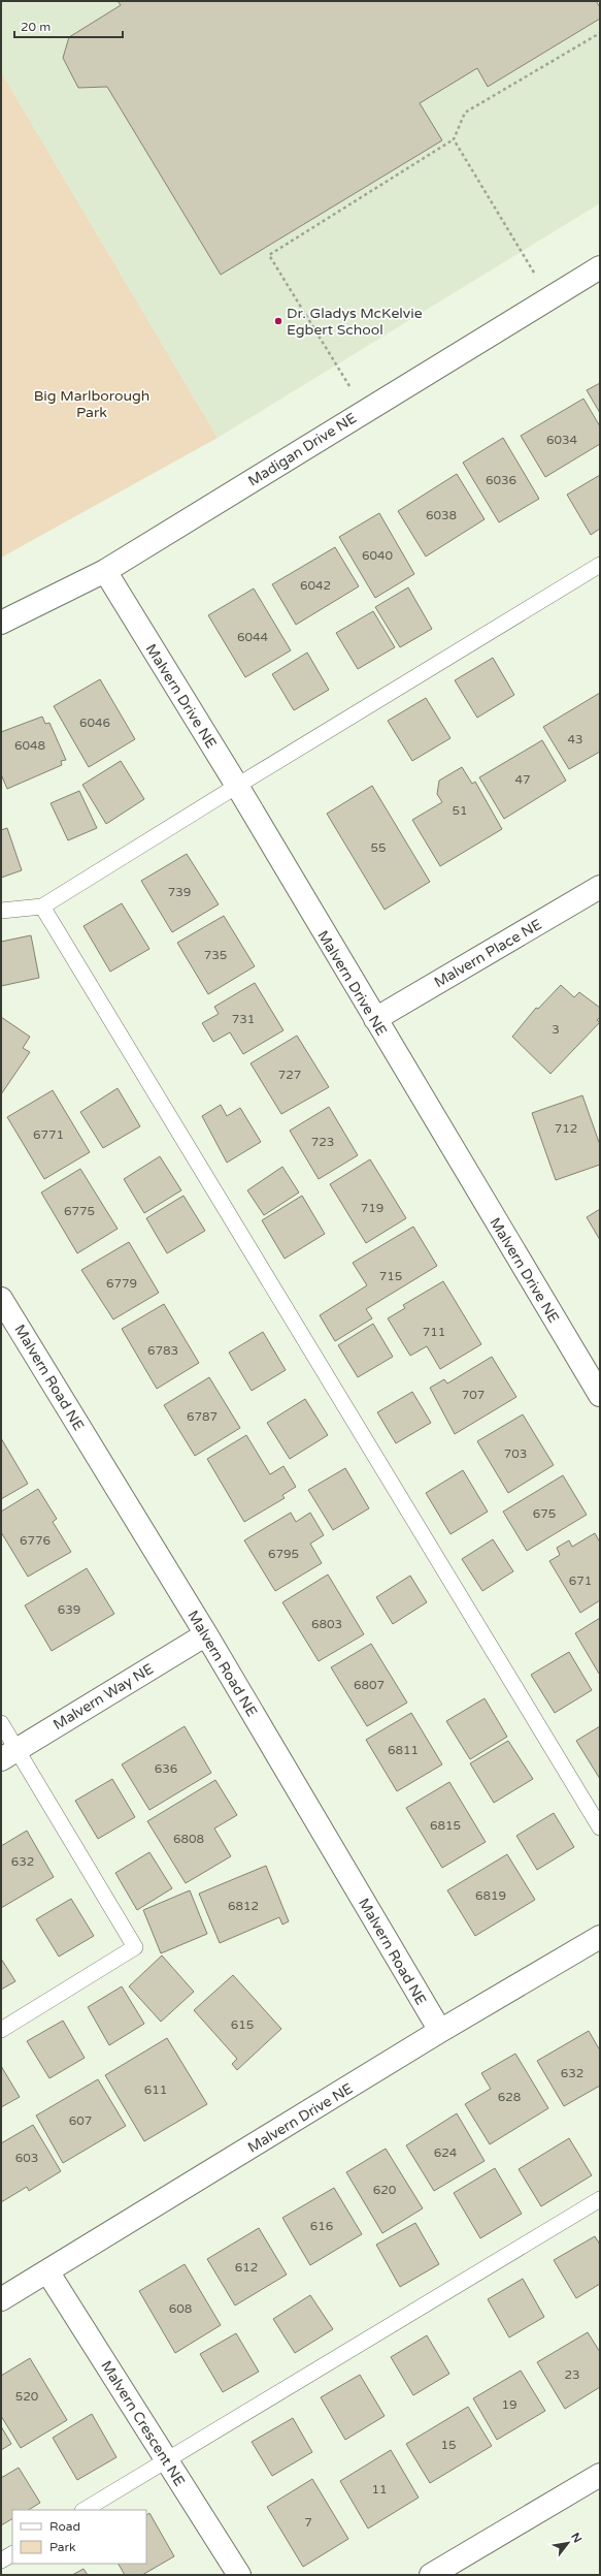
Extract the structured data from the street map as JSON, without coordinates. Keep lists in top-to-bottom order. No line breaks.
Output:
{"streets":{"street":["Madigan Drive NE","Malvern Drive NE","Malvern Place NE","Malvern Road NE","Malvern Way NE","Malvern Crescent NE"]},"crossings":[["Madigan Drive NE","Malvern Drive NE"],["Malvern Drive NE","Malvern Place NE"],["Malvern Drive NE","Malvern Road NE"],["Malvern Drive NE","Malvern Crescent NE"],["Malvern Road NE","Malvern Way NE"]],"parks":["Big Marlborough Park"],"places":["Dr. Gladys McKelvie Egbert School"],"house_numbers":["6034","6036","6038","6040","6042","6044","6046","43","6048","47","51","55","739","735","731","3","727","712","6771","723","719","6775","715","6779","711","6783","707","6787","703","675","6776","6795","671","639","6803","6807","6811","636","6815","6808","632","6819","6812","615","632","611","628","607","624","603","620","616","612","608","23","520","19","15","11","7"],"legend":["Road","Park"],"scale_bar":"20 m","north":"top right"}
